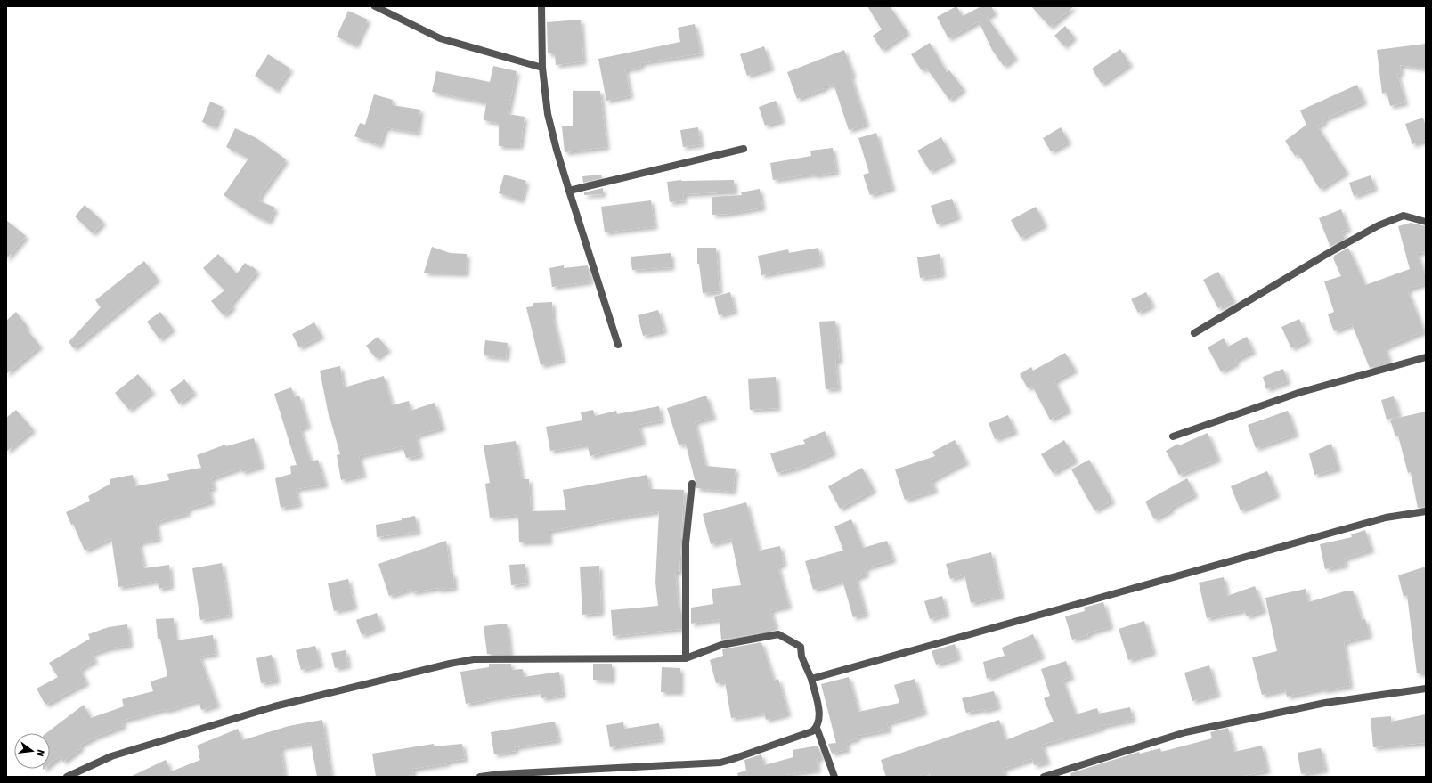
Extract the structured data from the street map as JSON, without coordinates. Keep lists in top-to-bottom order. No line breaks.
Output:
{"north":"right"}
